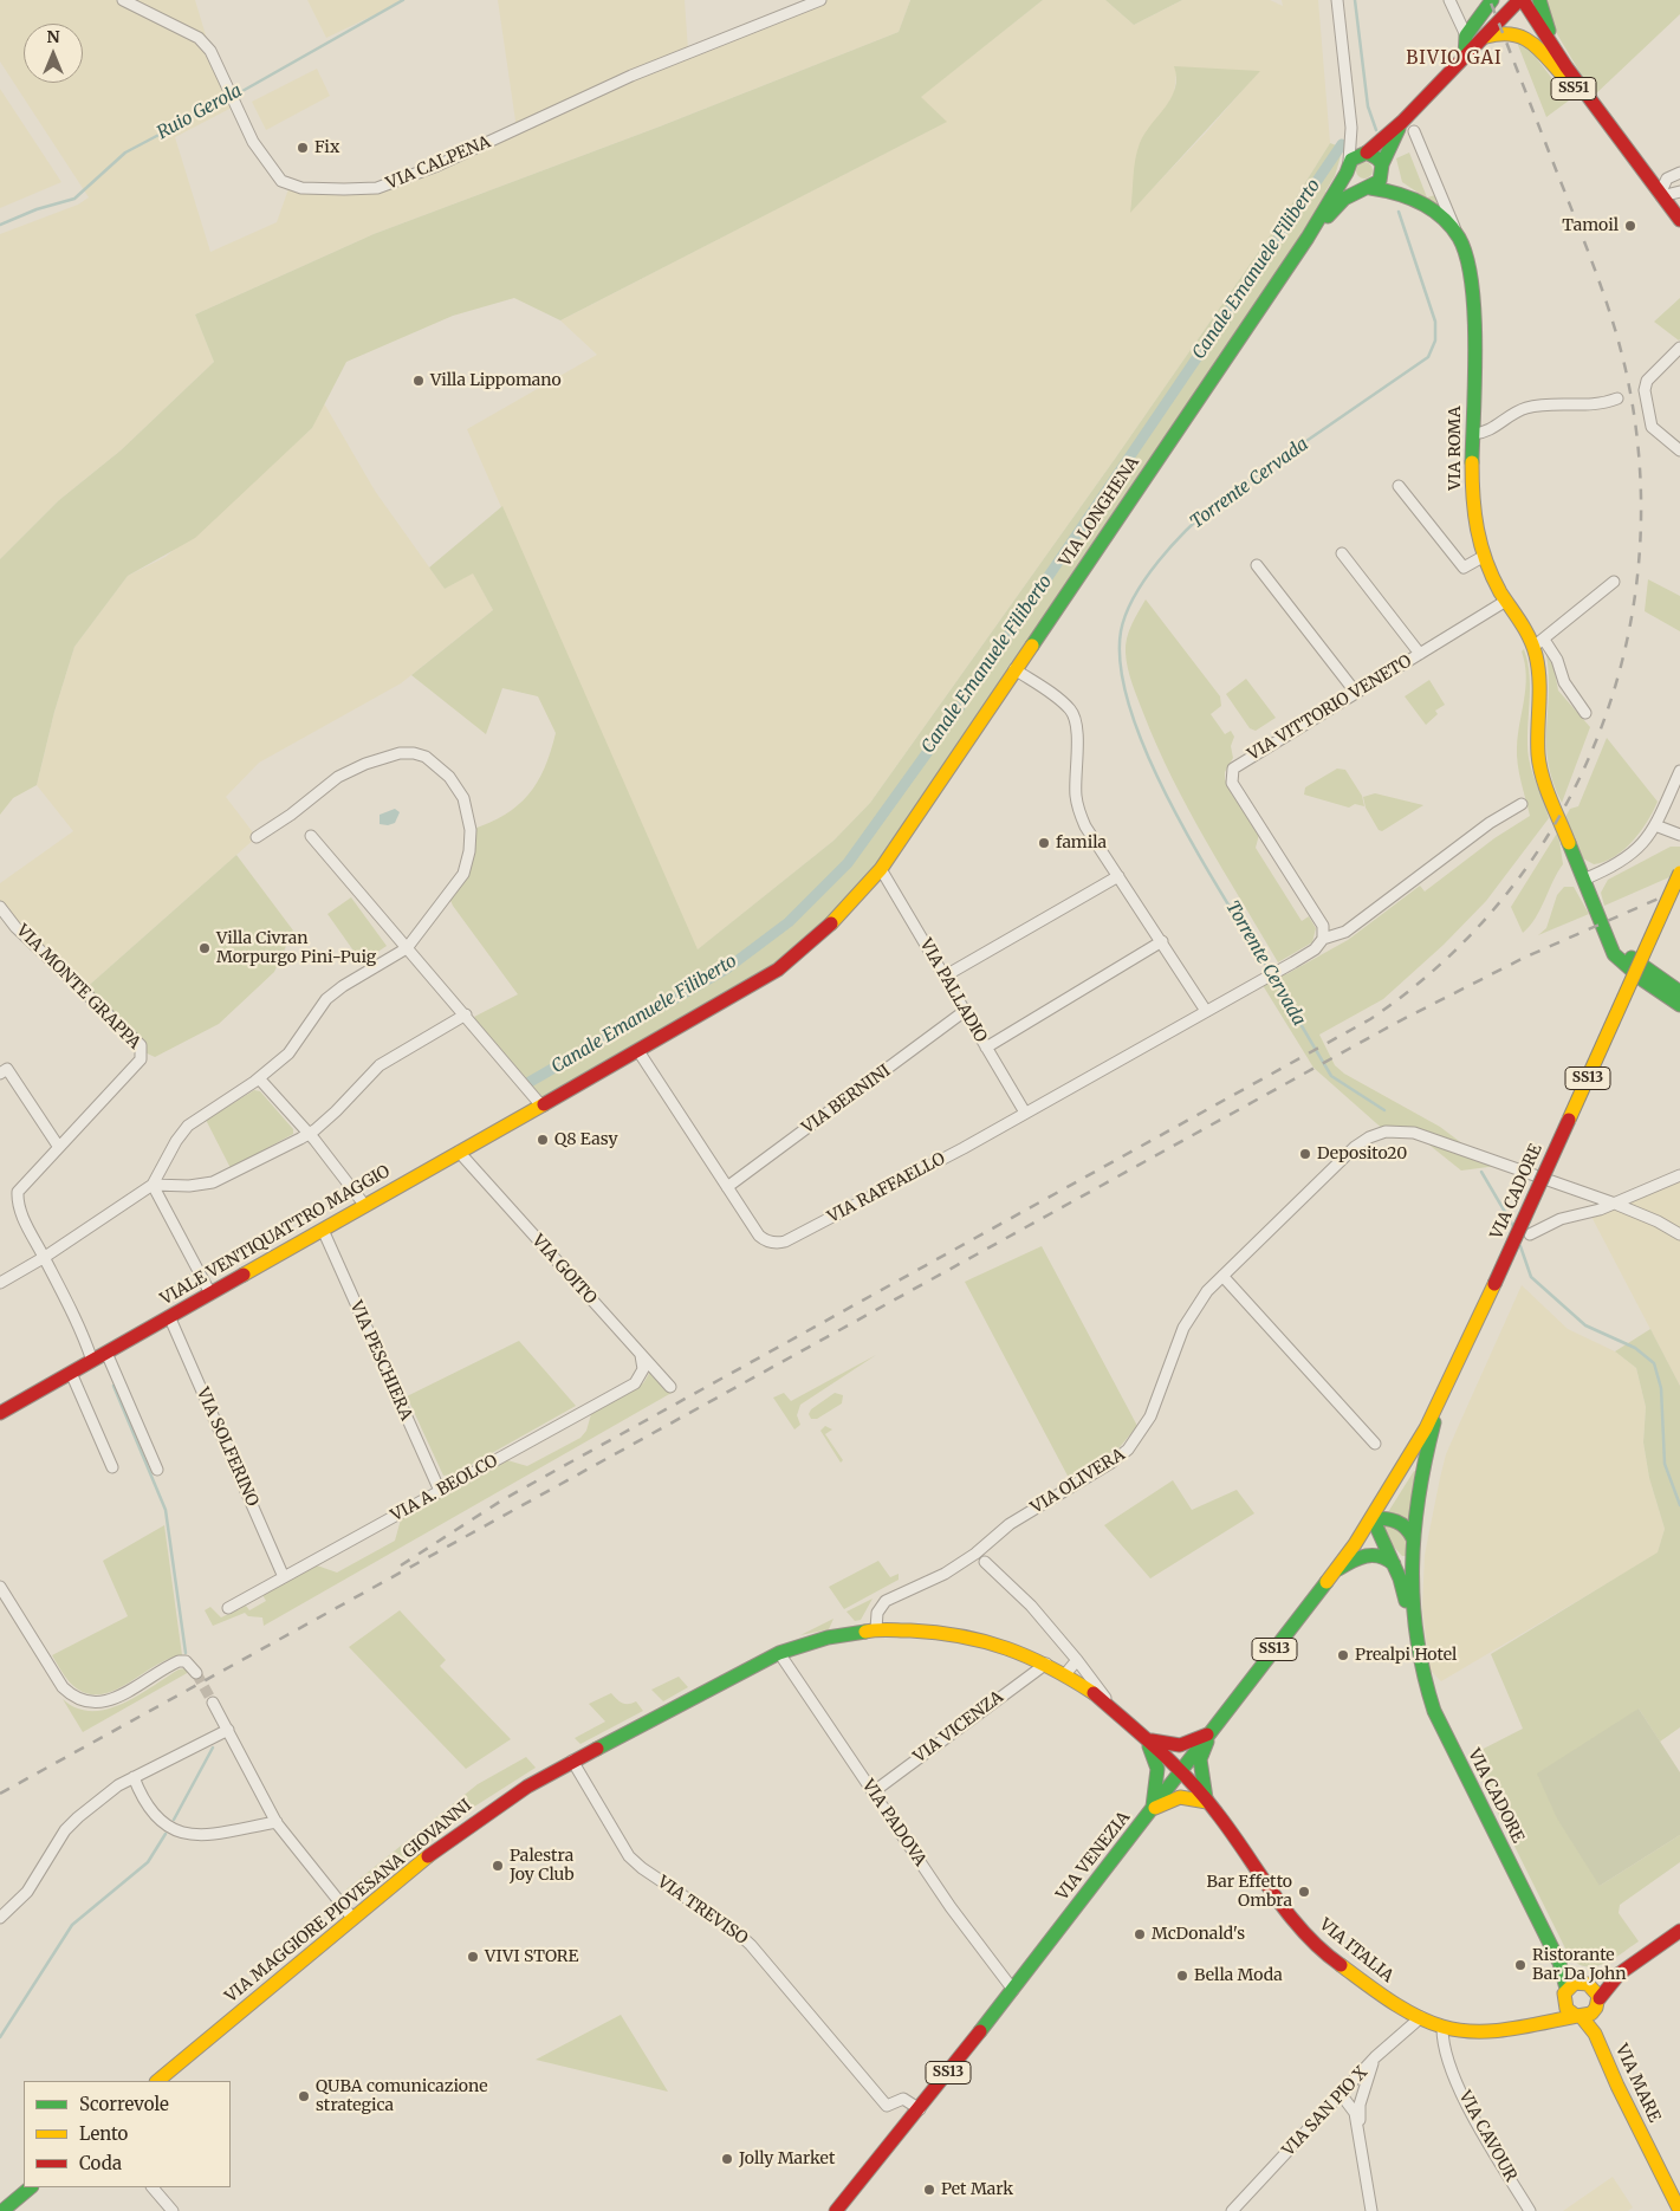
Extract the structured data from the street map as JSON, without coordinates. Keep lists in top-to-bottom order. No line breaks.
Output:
{"streets":{"street":["SS51","VIA CALPENA","VIA ROMA","VIA LONGHENA","VIA VITTORIO VENETO","VIA MONTE GRAPPA","VIA PALLADIO","SS13","VIA BERNINI","VIA RAFFAELLO","VIA CADORE","VIALE VENTIQUATTRO MAGGIO","VIA GOITO","VIA PESCHIERA","VIA SOLFERINO","VIA OLIVERA","VIA A. BEOLCO","VIA VICENZA","VIA PADOVA","VIA VENEZIA","VIA MAGGIORE PIOVESANA GIOVANNI","VIA TREVISO","VIA ITALIA","VIA MARE","VIA SAN PIO X","VIA CAVOUR"]},"crossings":[["SS51","VIA LONGHENA"],["VIA ROMA","VIA VITTORIO VENETO"],["VIA LONGHENA","VIA PALLADIO"],["VIA LONGHENA","VIA RAFFAELLO"],["VIA LONGHENA","VIALE VENTIQUATTRO MAGGIO"],["VIA VITTORIO VENETO","VIA RAFFAELLO"],["VIA MONTE GRAPPA","VIALE VENTIQUATTRO MAGGIO"],["VIA PALLADIO","VIA BERNINI"],["VIA PALLADIO","VIA RAFFAELLO"],["VIA BERNINI","VIA RAFFAELLO"],["VIA CADORE","VIA VENEZIA"],["VIA CADORE","VIA ITALIA"],["VIA CADORE","VIA MARE"],["VIALE VENTIQUATTRO MAGGIO","VIA GOITO"],["VIALE VENTIQUATTRO MAGGIO","VIA PESCHIERA"],["VIALE VENTIQUATTRO MAGGIO","VIA SOLFERINO"],["VIA GOITO","VIA A. BEOLCO"],["VIA PESCHIERA","VIA A. BEOLCO"],["VIA SOLFERINO","VIA A. BEOLCO"],["VIA OLIVERA","VIA MAGGIORE PIOVESANA GIOVANNI"],["VIA VICENZA","VIA PADOVA"],["VIA VICENZA","VIA ITALIA"],["VIA PADOVA","VIA VENEZIA"],["VIA PADOVA","VIA MAGGIORE PIOVESANA GIOVANNI"],["VIA VENEZIA","VIA TREVISO"],["VIA VENEZIA","VIA ITALIA"],["VIA MAGGIORE PIOVESANA GIOVANNI","VIA TREVISO"],["VIA MAGGIORE PIOVESANA GIOVANNI","VIA ITALIA"],["VIA ITALIA","VIA MARE"],["VIA ITALIA","VIA SAN PIO X"],["VIA ITALIA","VIA CAVOUR"]],"districts":["BIVIO GAI"],"water":["Ruio Gerola","Canale Emanuele Filiberto","Torrente Cervada"],"places":["Fix","Tamoil","Villa Lippomano","famila","Villa Civran Morpurgo Pini-Puig","Q8 Easy","Deposito20","Prealpi Hotel","Palestra Joy Club","Bar Effetto Ombra","McDonald's","VIVI STORE","Ristorante Bar Da John","Bella Moda","QUBA comunicazione strategica","Jolly Market","Pet Mark"],"legend":["Scorrevole","Lento","Coda"],"north":"top"}
